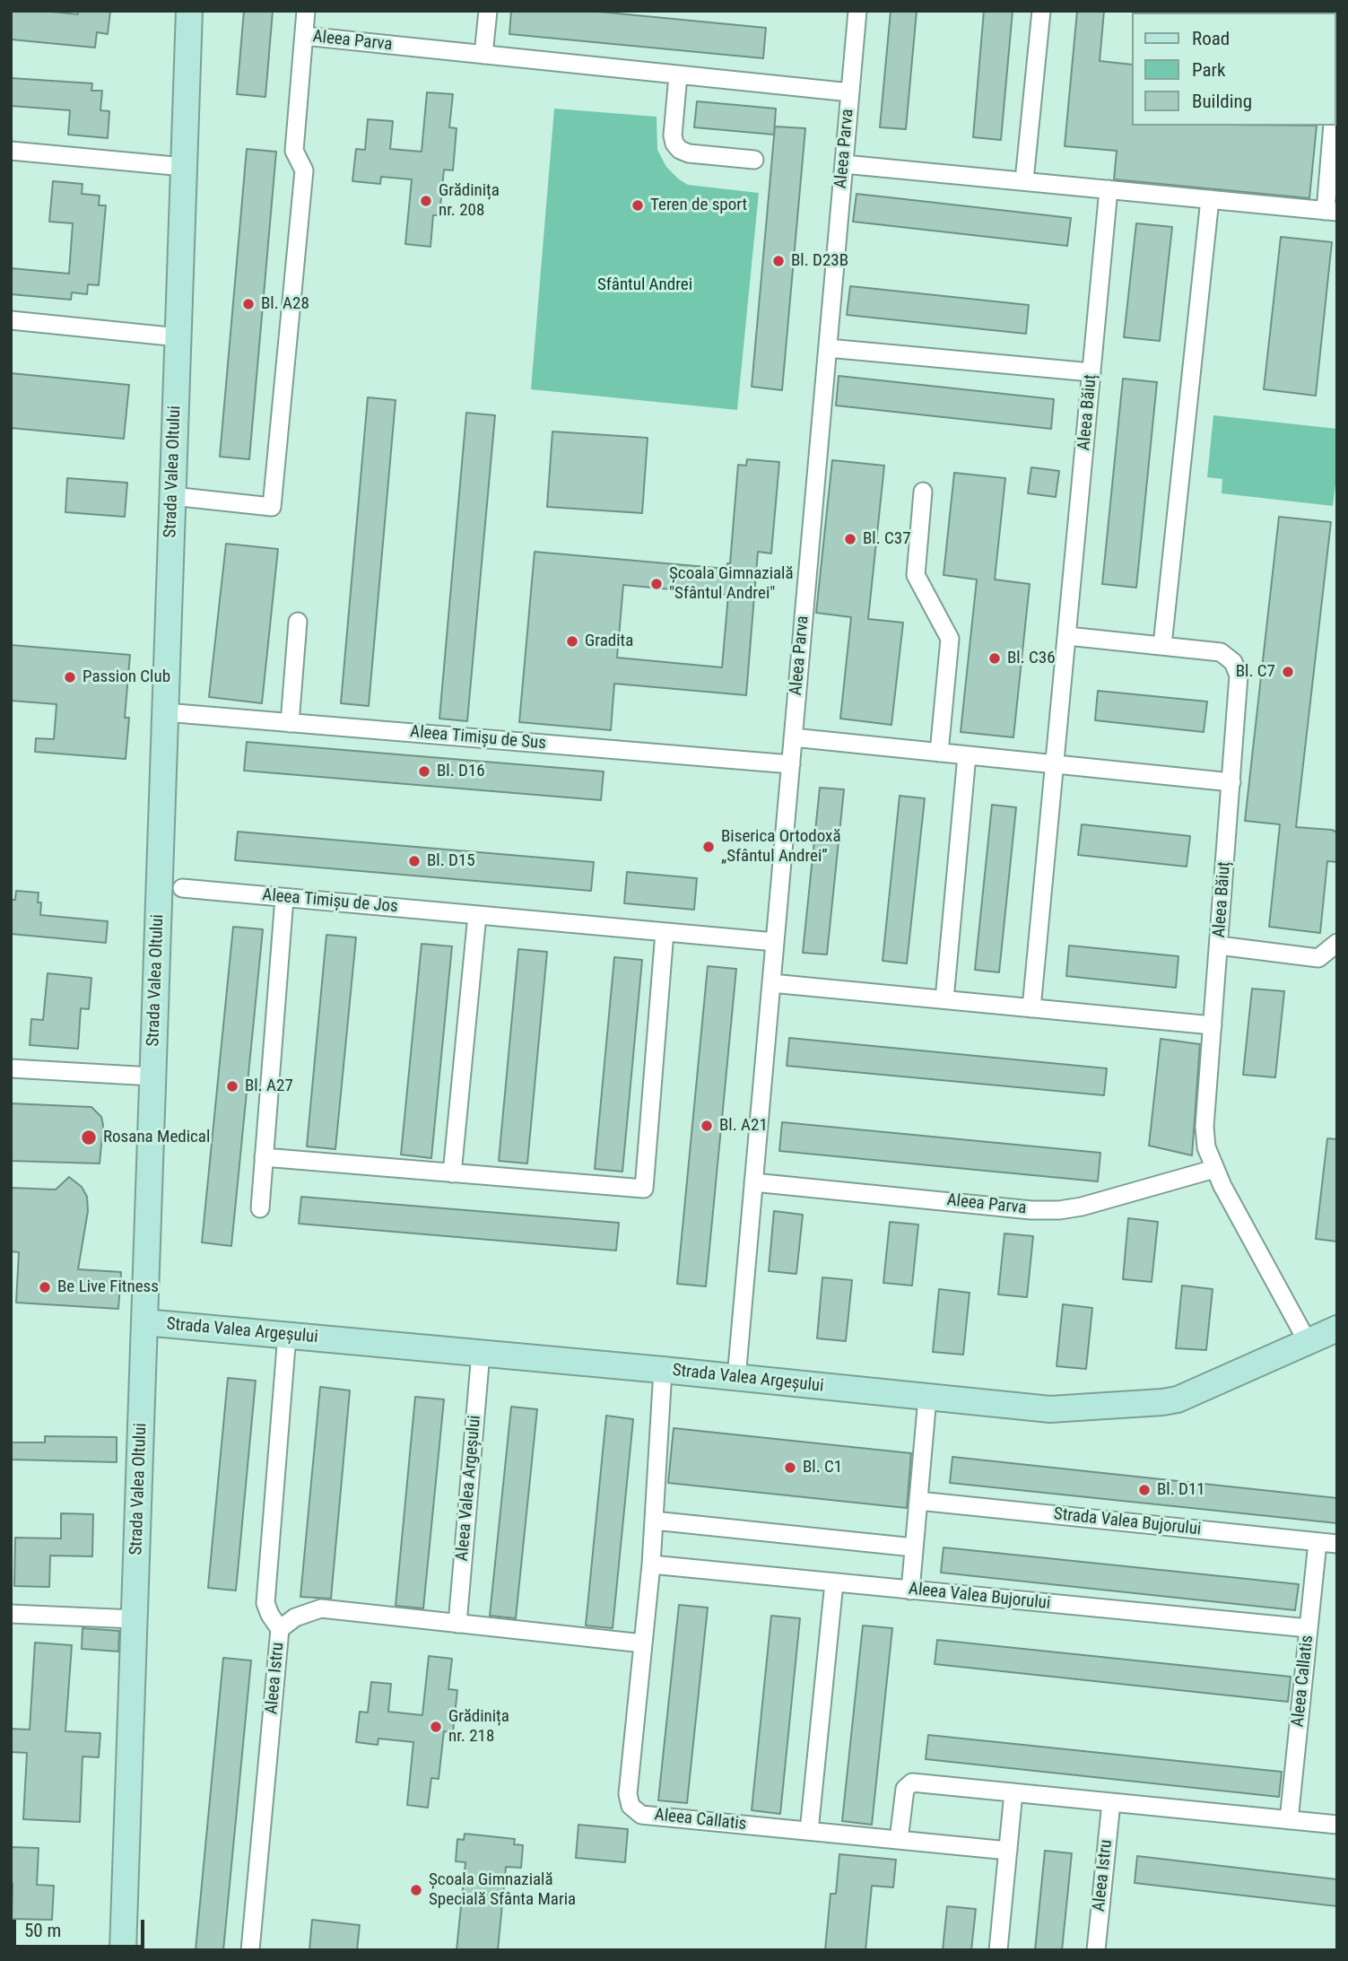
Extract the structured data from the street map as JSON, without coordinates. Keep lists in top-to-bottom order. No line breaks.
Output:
{"streets":{"main road":["Strada Valea Oltului","Strada Valea Argeșului"],"street":["Aleea Parva","Aleea Băiuț","Aleea Timișu de Sus","Aleea Timișu de Jos","Aleea Valea Argeșului","Strada Valea Bujorului","Aleea Valea Bujorului","Aleea Istru","Aleea Callatis"]},"crossings":[["Aleea Parva","Aleea Băiuț"],["Aleea Parva","Strada Valea Oltului"],["Aleea Parva","Aleea Timișu de Sus"],["Aleea Parva","Aleea Timișu de Jos"],["Aleea Parva","Strada Valea Argeșului"],["Aleea Băiuț","Strada Valea Argeșului"],["Strada Valea Oltului","Aleea Timișu de Sus"],["Strada Valea Oltului","Strada Valea Argeșului"],["Strada Valea Argeșului","Aleea Valea Argeșului"],["Strada Valea Argeșului","Aleea Istru"],["Strada Valea Argeșului","Aleea Callatis"],["Strada Valea Bujorului","Aleea Callatis"],["Aleea Valea Bujorului","Aleea Callatis"]],"parks":["Sfântul Andrei"],"places":["Grădinița nr. 208","Teren de sport","Bl. D23B","Bl. A28","Bl. C37","Școala Gimnazială \"Sfântul Andrei\"","Gradita","Bl. C36","Bl. C7","Passion Club","Bl. D16","Biserica Ortodoxă „Sfântul Andrei”","Bl. D15","Bl. A27","Bl. A21","Rosana Medical","Be Live Fitness","Bl. C1","Bl. D11","Grădinița nr. 218","Școala Gimnazială Specială Sfânta Maria"],"legend":["Road","Park","Building"],"scale_bar":"50 m"}
